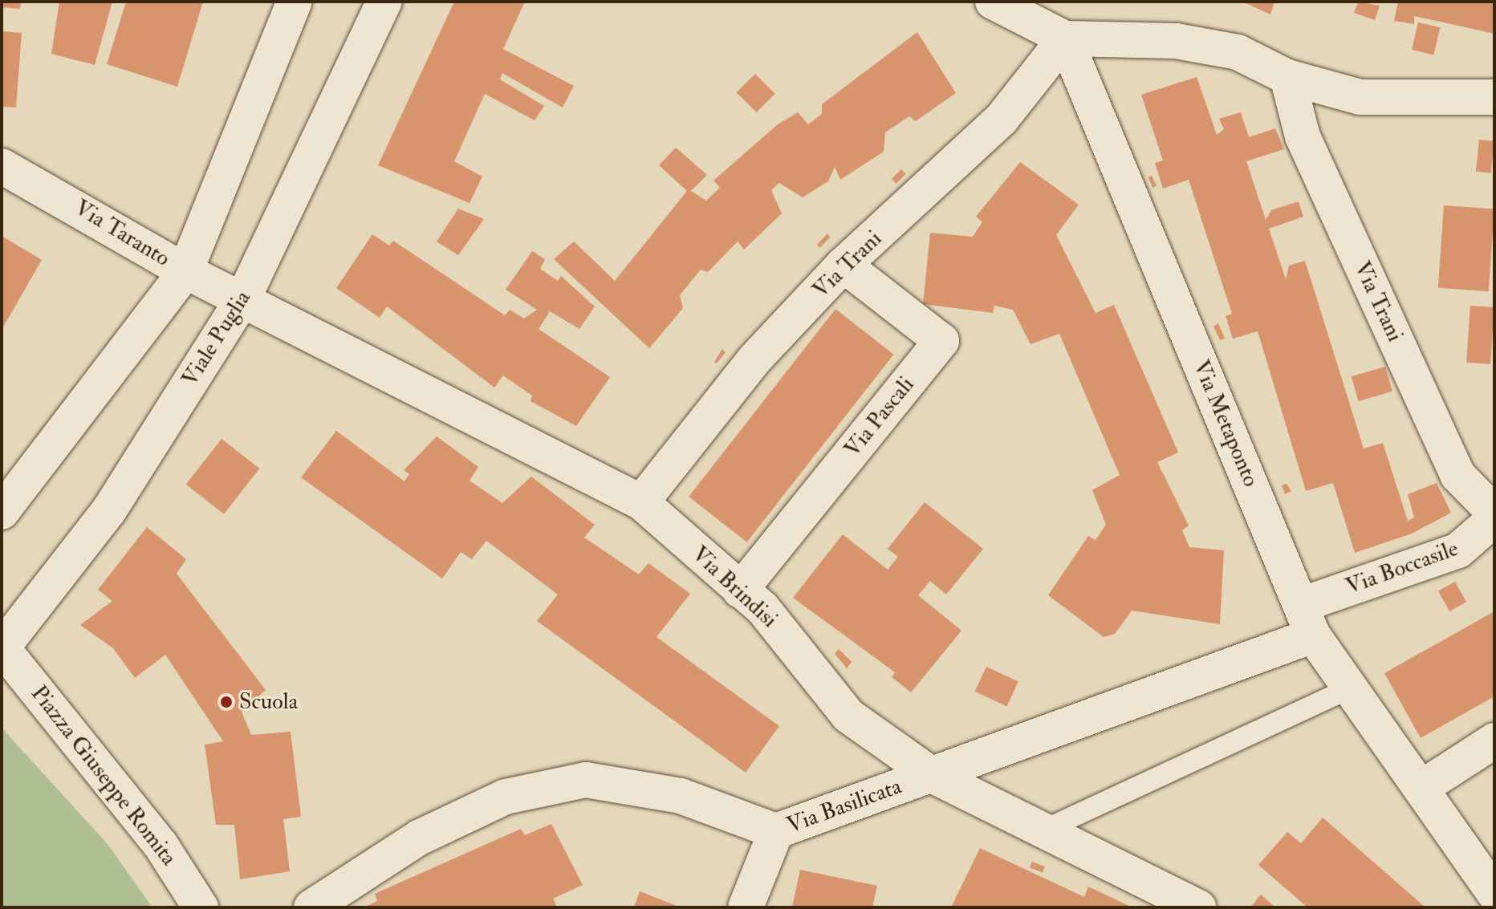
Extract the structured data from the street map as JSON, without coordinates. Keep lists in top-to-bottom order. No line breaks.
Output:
{"streets":{"street":["Via Taranto","Via Trani","Viale Puglia","Via Pascali","Via Metaponto","Via Boccasile","Via Brindisi","Piazza Giuseppe Romita","Via Basilicata"]},"crossings":[["Via Taranto","Viale Puglia"],["Via Taranto","Via Brindisi"],["Via Trani","Via Pascali"],["Via Trani","Via Metaponto"],["Via Trani","Via Brindisi"],["Viale Puglia","Via Brindisi"],["Viale Puglia","Piazza Giuseppe Romita"],["Via Pascali","Via Brindisi"],["Via Metaponto","Via Boccasile"],["Via Metaponto","Via Basilicata"],["Via Boccasile","Via Basilicata"],["Via Brindisi","Via Basilicata"]],"places":["Scuola"]}
